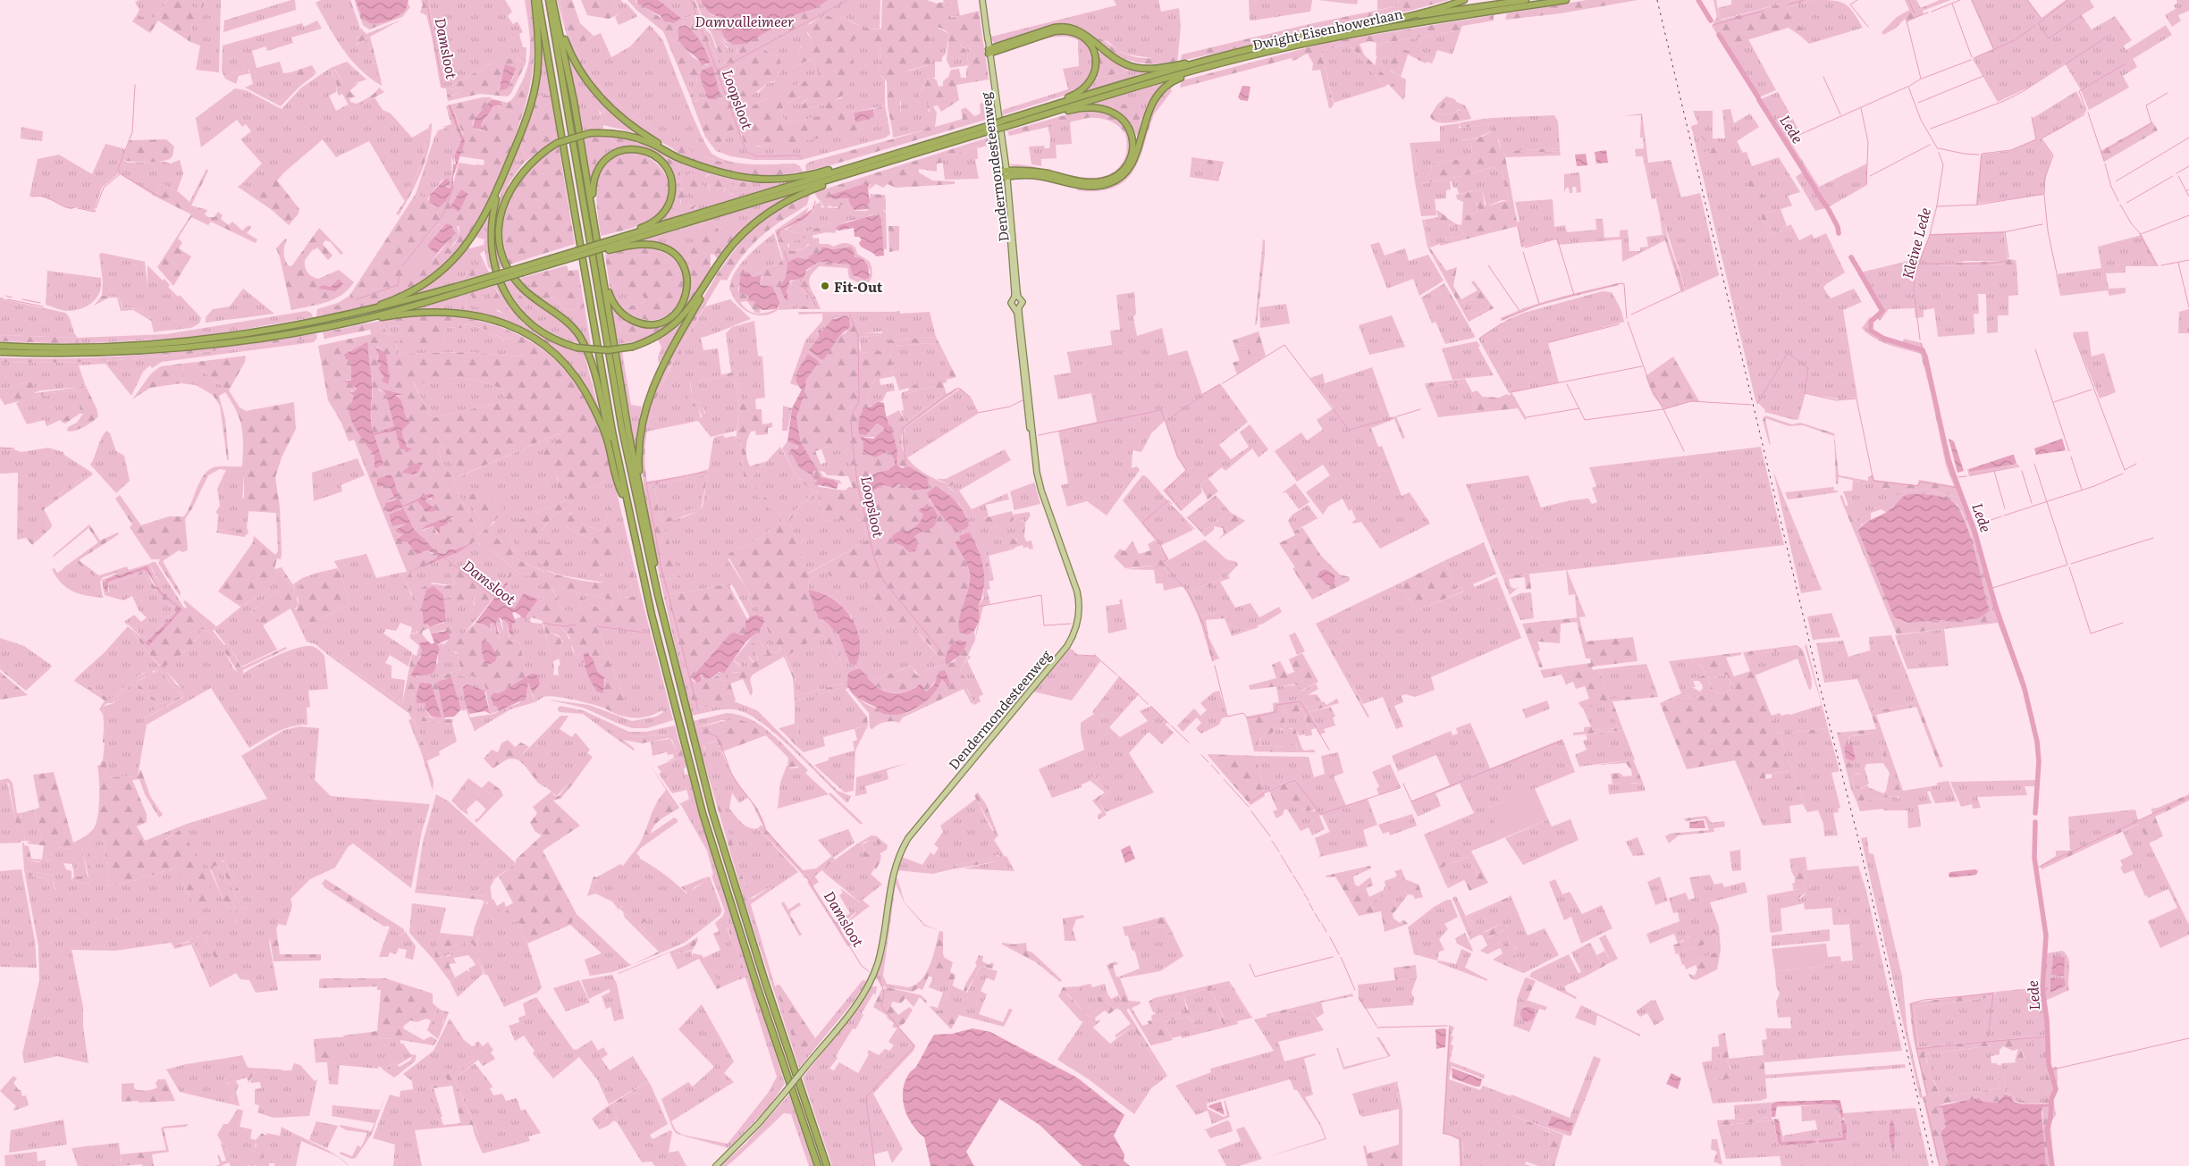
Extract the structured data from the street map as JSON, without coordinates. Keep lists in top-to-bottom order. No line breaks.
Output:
{"streets":{"highway":["Dwight Eisenhowerlaan"],"main road":["Dendermondesteenweg"]},"water":["Damvalleimeer","Damsloot","Loopsloot","Lede","Kleine Lede"],"places":["Fit-Out"]}
